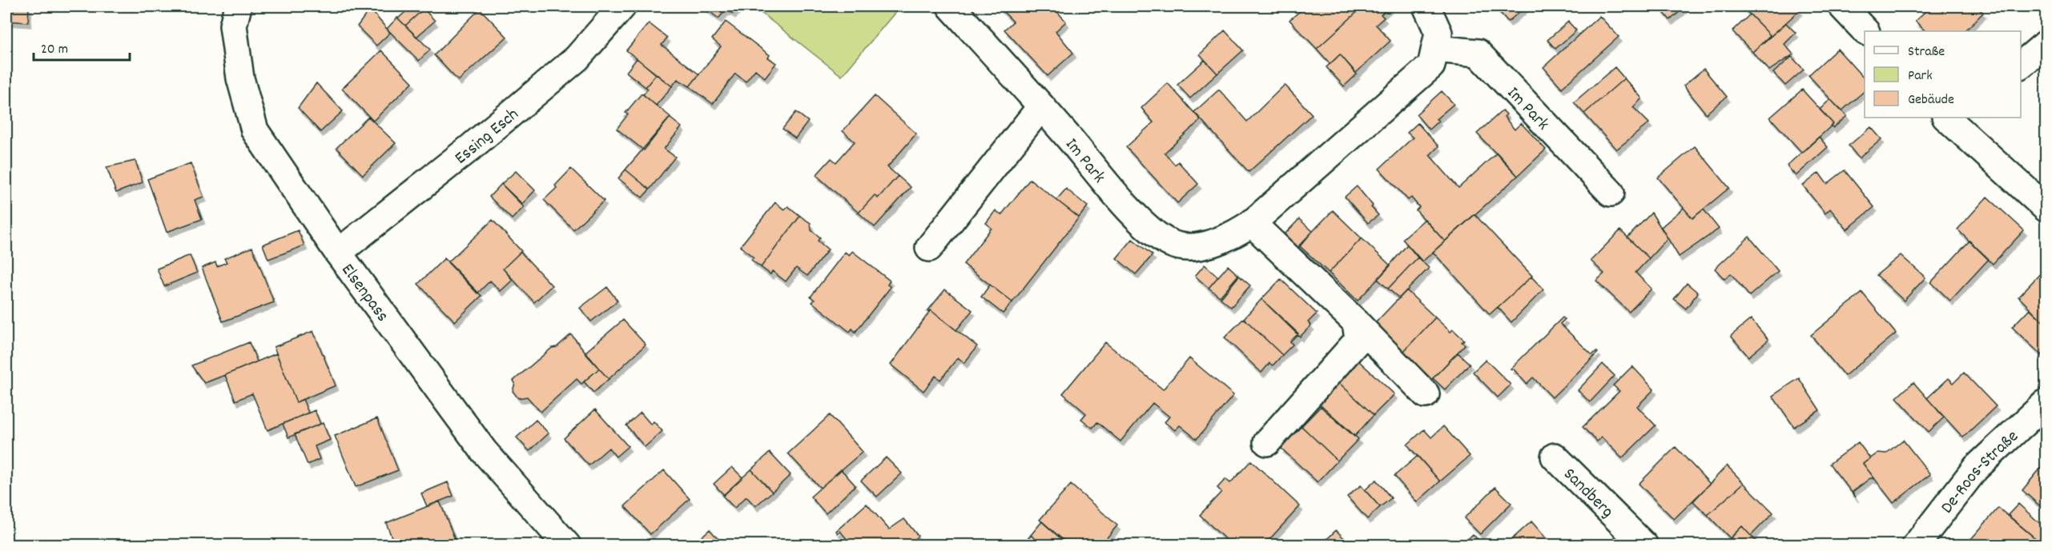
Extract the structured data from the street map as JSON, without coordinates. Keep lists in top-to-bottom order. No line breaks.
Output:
{"streets":{"street":["Im Park","Essing Esch","Elsenpass","De-Roos-Straße","Sandberg"]},"crossings":[["Essing Esch","Elsenpass"]],"legend":["Straße","Park","Gebäude"],"scale_bar":"20 m"}
